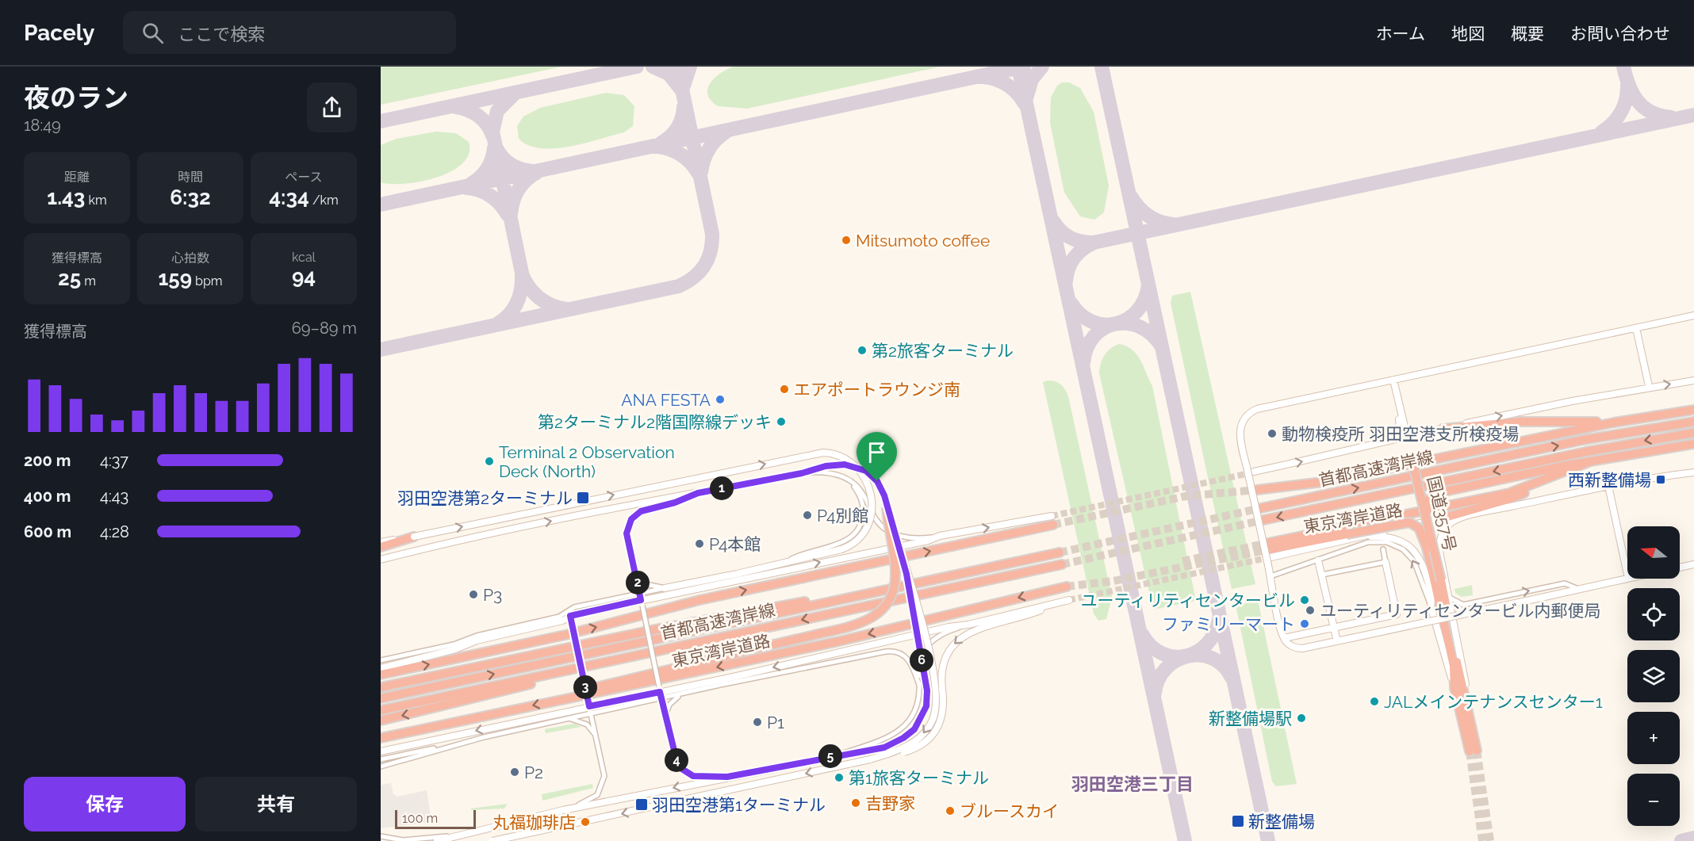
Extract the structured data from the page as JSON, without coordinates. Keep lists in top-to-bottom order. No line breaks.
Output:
{"streets":{"highway":["首都高速湾岸線","国道357号","東京湾岸道路"]},"crossings":[["国道357号","東京湾岸道路"]],"districts":["羽田空港三丁目"],"places":{"other":["Mitsumoto coffee","第2旅客ターミナル","エアポートラウンジ南","ANA FESTA","第2ターミナル2階国際線デッキ","動物検疫所 羽田空港支所検疫場","Terminal 2 Observation Deck (North)","P4別館","P4本館","P3","ユーティリティセンタービル","ユーティリティセンタービル内郵便局","ファミリーマート","JALメインテナンスセンター1","新整備場駅","P1","P2","第1旅客ターミナル","吉野家","ブルースカイ","丸福珈琲店"],"transit":["西新整備場","羽田空港第2ターミナル","羽田空港第1ターミナル","新整備場"]},"scale_bar":"100 m","north":"left","page":{"header":"Pacely","search":"ここで検索","nav":["ホーム","地図","概要","お問い合わせ"],"heading":["夜のラン","18:49"],"stats":[["距離","1.43 km"],["時間","6:32"],["ペース","4:34 /km"],["獲得標高","25 m"],["心拍数","159 bpm"],["kcal","94"]],"chart":["獲得標高","69–89 m"],"list":[{"name":"200 m","note":"4:37"},{"name":"400 m","note":"4:43"},{"name":"600 m","note":"4:28"}],"pins":["1","2","6","3","5","4"],"map_buttons":["+","−"],"buttons":["保存","共有"],"scale":"100 m"}}
